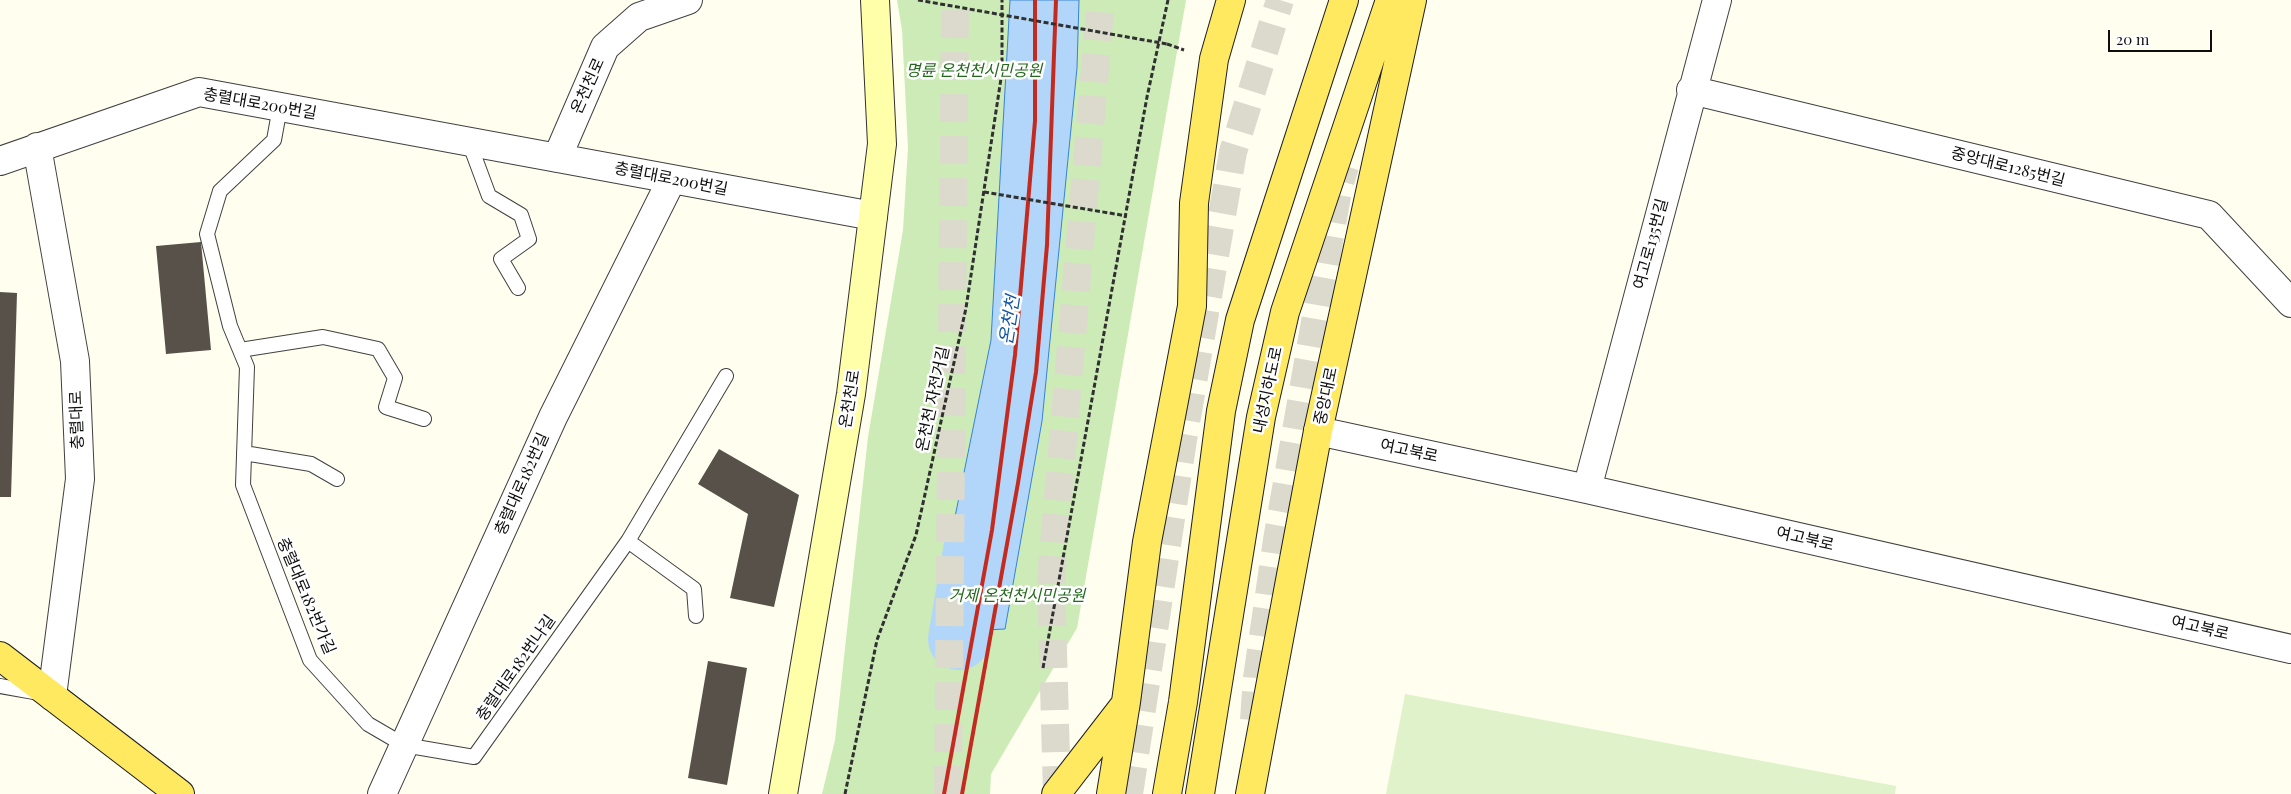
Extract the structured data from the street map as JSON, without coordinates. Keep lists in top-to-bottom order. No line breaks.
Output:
{"streets":{"main road":["내성지하도로","중앙대로"],"street":["온천천로","충렬대로200번길","중앙대로1285번길","여고로135번길","충렬대로","여고북로","충렬대로182번길"],"lane":["충렬대로182번가길","충렬대로182번나길"],"path":["온천천 자전거길"]},"crossings":[["온천천로","충렬대로200번길"],["충렬대로200번길","충렬대로"],["충렬대로200번길","충렬대로182번길"],["충렬대로200번길","충렬대로182번가길"],["중앙대로1285번길","여고로135번길"],["여고로135번길","여고북로"],["중앙대로","여고북로"],["충렬대로182번길","충렬대로182번가길"],["충렬대로182번길","충렬대로182번나길"],["충렬대로182번가길","충렬대로182번나길"]],"water":["온천천"],"parks":["명륜 온천천시민공원","거제 온천천시민공원"],"scale_bar":"20 m"}
